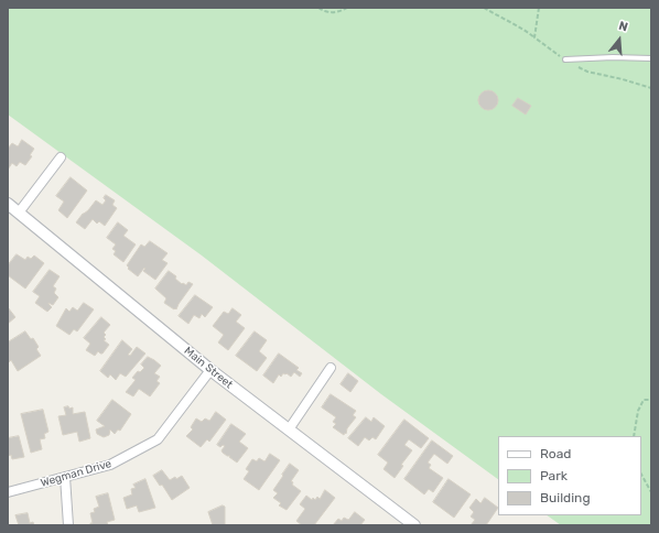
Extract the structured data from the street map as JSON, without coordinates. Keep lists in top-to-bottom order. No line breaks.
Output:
{"streets":{"street":["Main Street","Wegman Drive"]},"crossings":[["Main Street","Wegman Drive"]],"legend":["Road","Park","Building"],"north":"top"}
